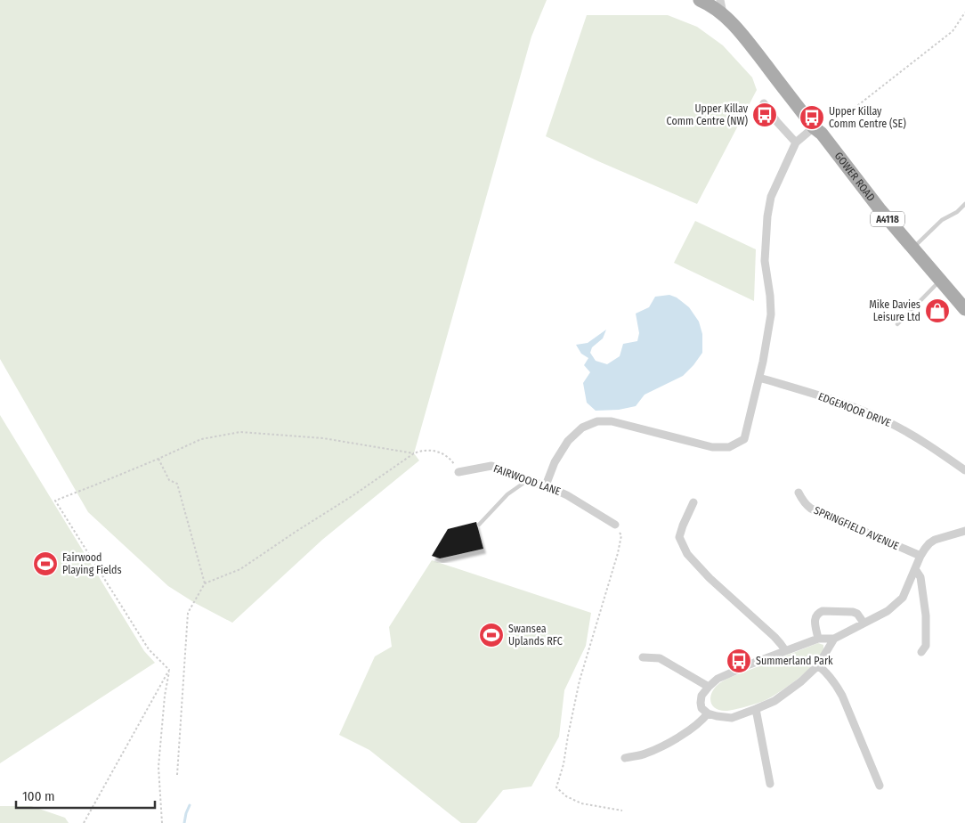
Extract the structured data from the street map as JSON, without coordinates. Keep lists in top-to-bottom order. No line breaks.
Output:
{"streets":{"main road":["GOWER ROAD","A4118"],"street":["EDGEMOOR DRIVE","FAIRWOOD LANE","SPRINGFIELD AVENUE"]},"crossings":[["GOWER ROAD","A4118"]],"places":{"bus stop":["Upper Killay Comm Centre (NW)","Upper Killay Comm Centre (SE)","Summerland Park"],"shop":["Mike Davies Leisure Ltd"],"sports":["Fairwood Playing Fields","Swansea Uplands RFC"]},"scale_bar":"100 m"}
